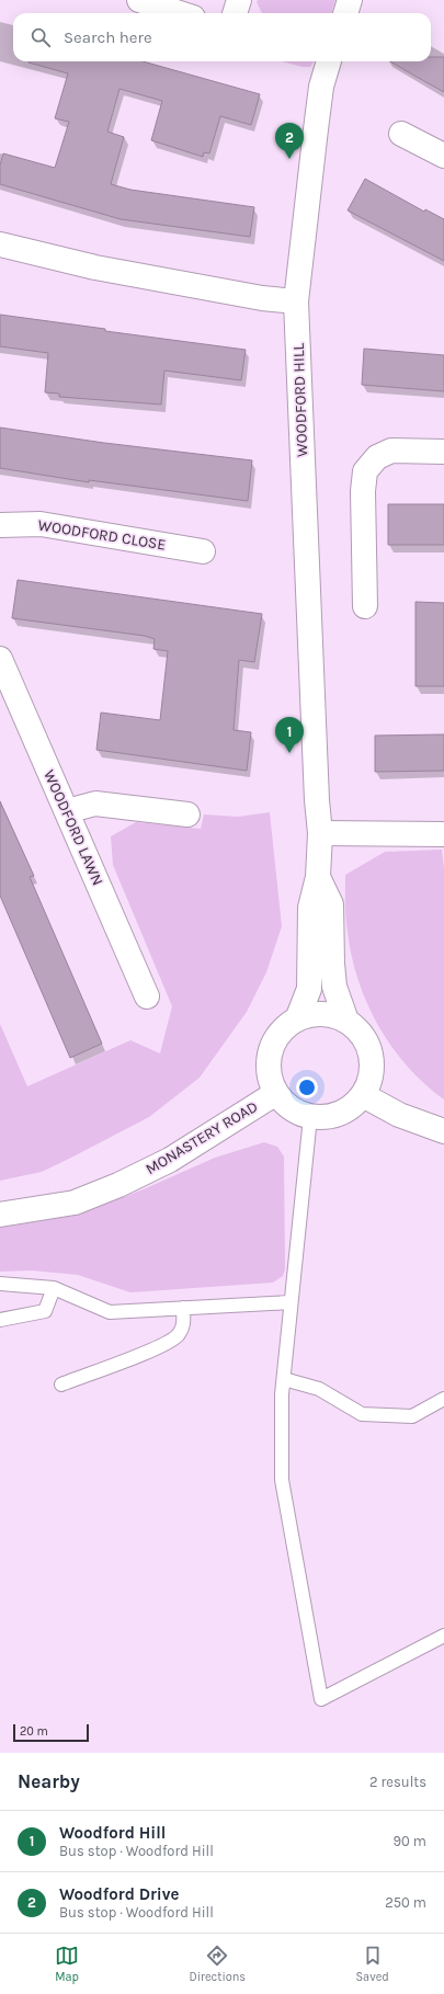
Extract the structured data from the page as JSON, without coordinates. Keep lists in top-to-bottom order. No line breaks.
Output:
{"streets":{"street":["WOODFORD HILL","WOODFORD CLOSE","WOODFORD LAWN","MONASTERY ROAD"]},"crossings":[["WOODFORD HILL","MONASTERY ROAD"]],"scale_bar":"20 m","page":{"search":"Search here","pins":["2","1"],"scale":"20 m","heading":["Nearby","2 results"],"list":[{"mark":"1","name":"Woodford Hill","note":"Bus stop · Woodford Hill","value":"90 m"},{"mark":"2","name":"Woodford Drive","note":"Bus stop · Woodford Hill","value":"250 m"}],"nav":["Map","Directions","Saved"]}}
